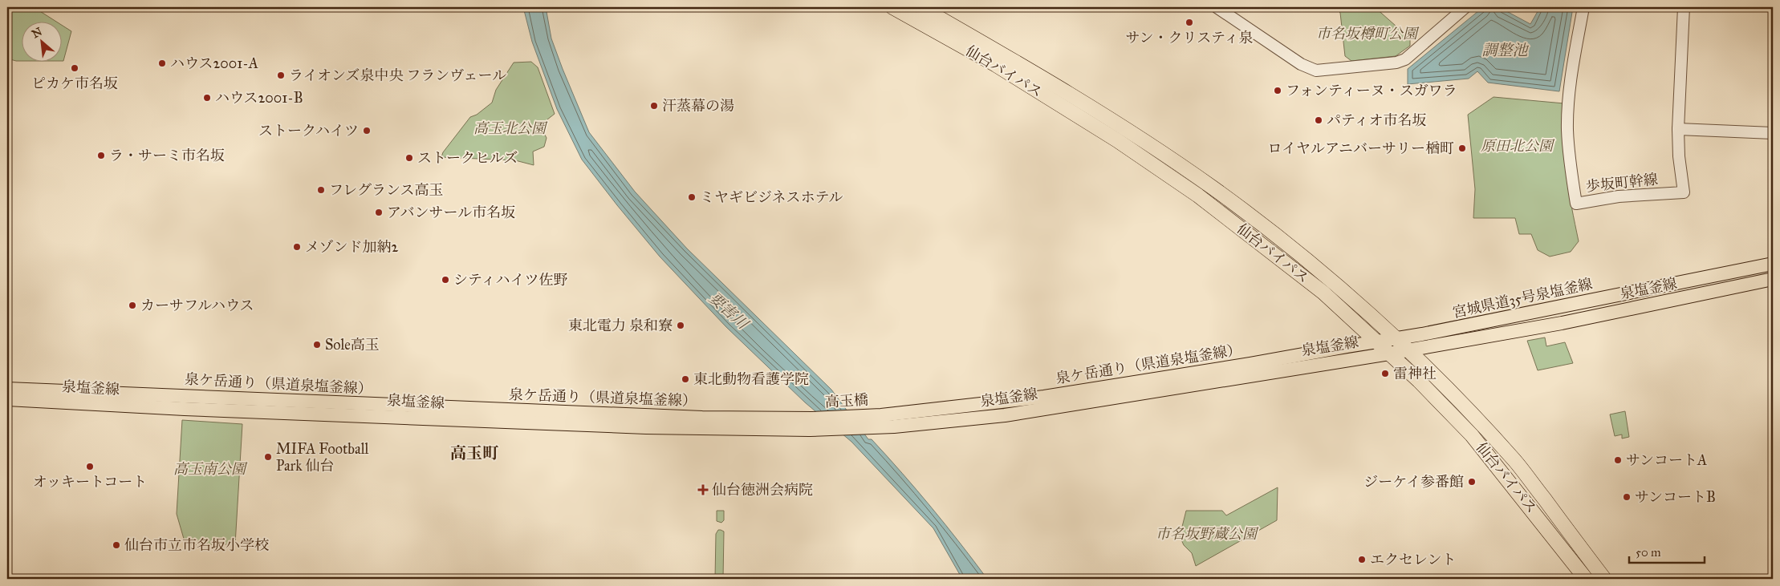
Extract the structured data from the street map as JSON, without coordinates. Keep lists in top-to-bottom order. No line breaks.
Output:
{"streets":{"highway":["仙台バイパス"],"main road":["泉塩釜線","宮城県道35号泉塩釜線","泉ケ岳通り（県道泉塩釜線）","高玉橋"],"street":["歩坂町幹線"]},"crossings":[["仙台バイパス","泉塩釜線"],["仙台バイパス","宮城県道35号泉塩釜線"],["仙台バイパス","泉ケ岳通り（県道泉塩釜線）"],["泉塩釜線","高玉橋"],["宮城県道35号泉塩釜線","泉ケ岳通り（県道泉塩釜線）"],["泉ケ岳通り（県道泉塩釜線）","高玉橋"]],"districts":["高玉町"],"water":["調整池","要害川"],"parks":["市名坂樽町公園","高玉北公園","原田北公園","高玉南公園","市名坂野蔵公園"],"places":{"other":["サン・クリスティ泉","ハウス2001-A","ピカケ市名坂","ライオンズ泉中央 フランヴェール","フォンティーヌ・スガワラ","ハウス2001-B","汗蒸幕の湯","パティオ市名坂","ストークハイツ","ロイヤルアニバーサリー楢町","ラ・サーミ市名坂","ストークヒルズ","フレグランス高玉","ミヤギビジネスホテル","アバンサール市名坂","メゾンド加納2","シティハイツ佐野","カーサフルハウス","東北電力 泉和寮","Sole高玉","雷神社","東北動物看護学院","MIFA Football Park 仙台","サンコートA","オッキートコート","ジーケイ参番館","サンコートB","仙台市立市名坂小学校","エクセレント"],"health":["仙台徳洲会病院"]},"scale_bar":"50 m","north":"top left"}
